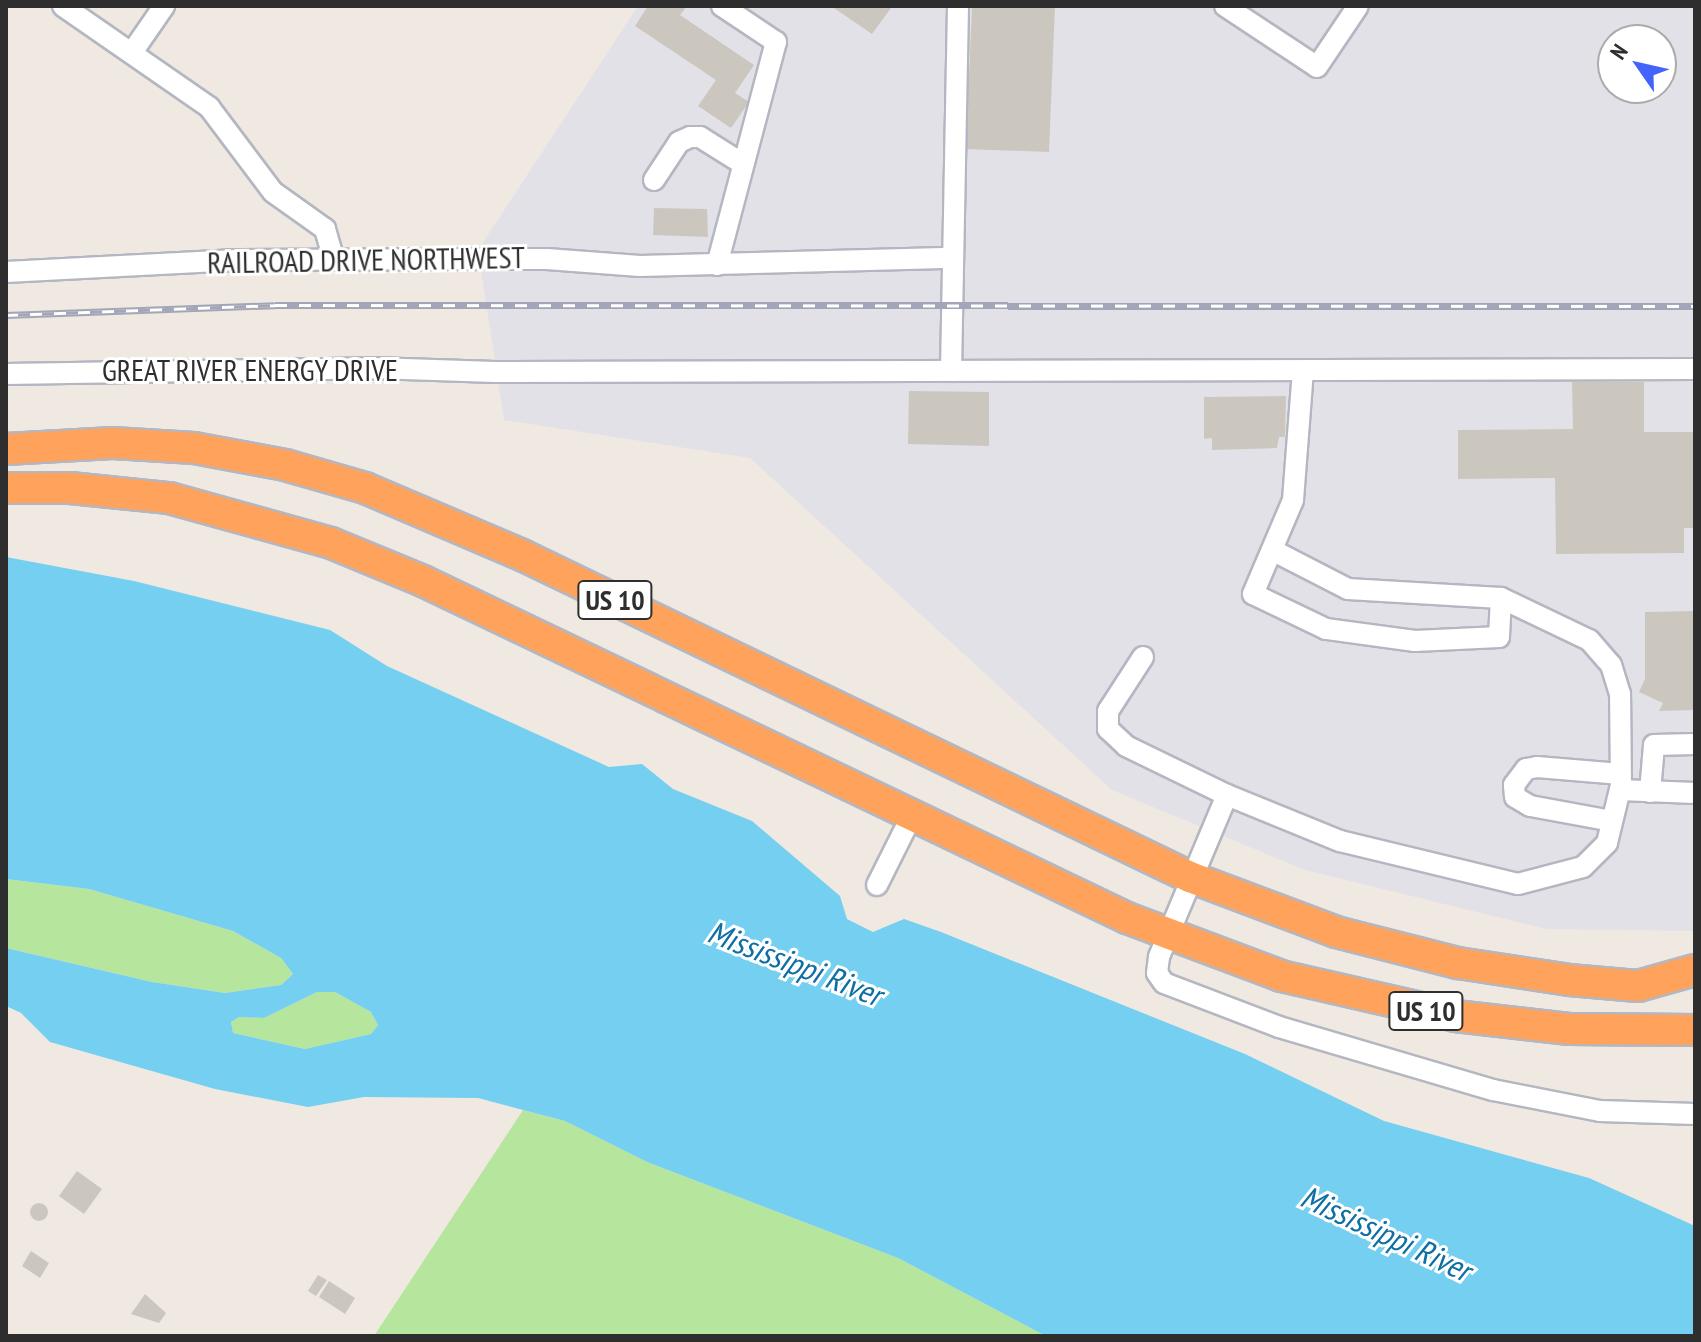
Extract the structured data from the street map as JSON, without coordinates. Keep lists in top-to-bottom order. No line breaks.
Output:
{"streets":{"highway":["US 10"],"street":["RAILROAD DRIVE NORTHWEST","GREAT RIVER ENERGY DRIVE"]},"water":["Mississippi River"],"north":"top left"}
